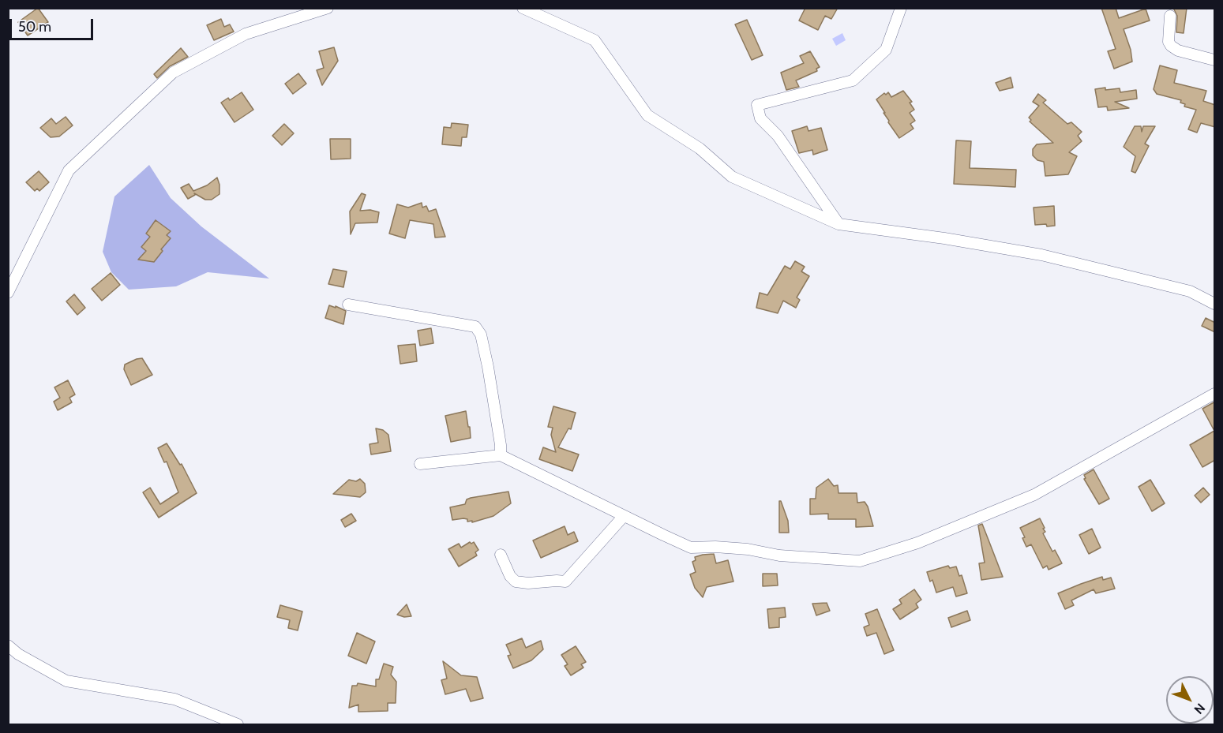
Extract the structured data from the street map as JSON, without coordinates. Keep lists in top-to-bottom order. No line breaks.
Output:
{"scale_bar":"50 m","north":"bottom right"}
